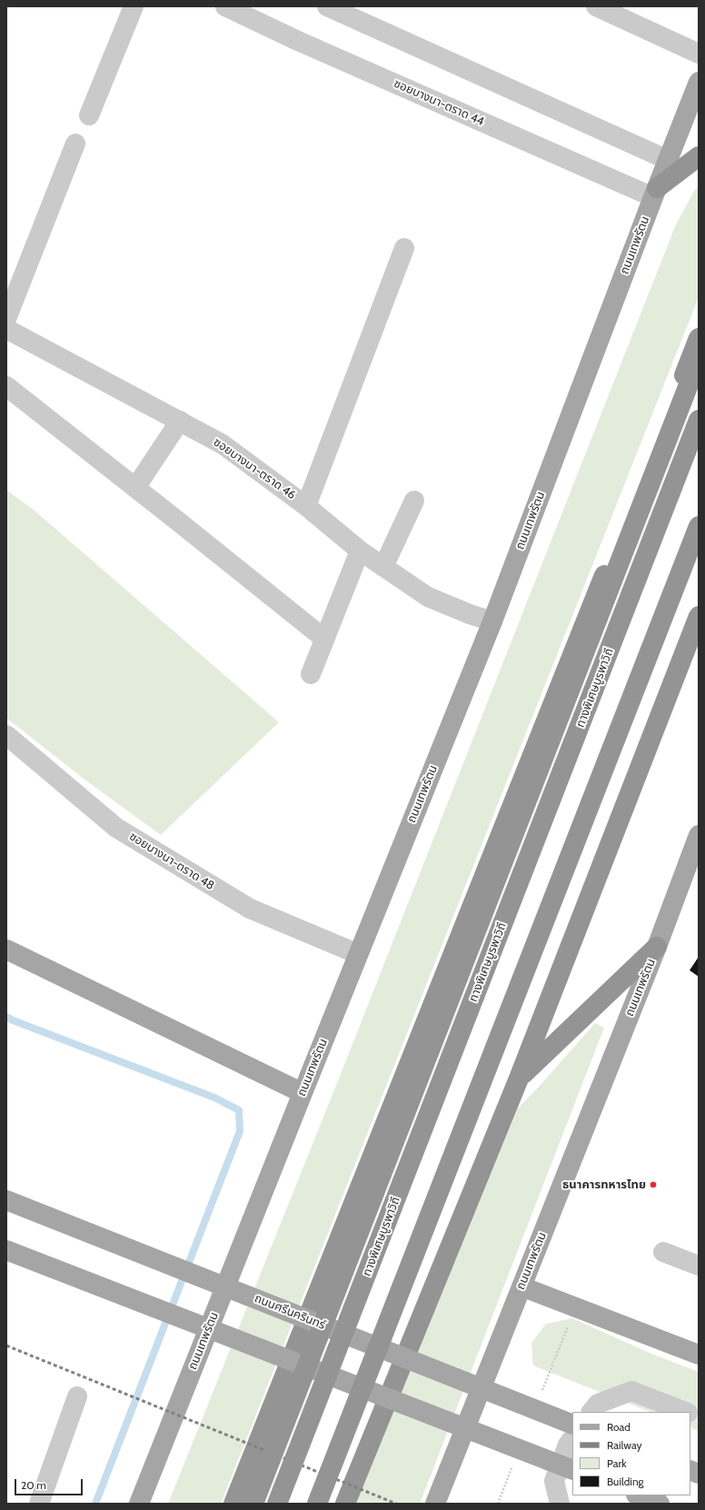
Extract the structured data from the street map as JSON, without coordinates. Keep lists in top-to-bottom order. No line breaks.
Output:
{"streets":{"highway":["ทางพิเศษบูรพาวิถี"],"main road":["ถนนเทพรัตน","ถนนศรีนครินทร์"],"street":["ซอยบางนา-ตราด 44","ซอยบางนา-ตราด 46","ซอยบางนา-ตราด 48"]},"crossings":[["ซอยบางนา-ตราด 44","ถนนเทพรัตน"],["ถนนเทพรัตน","ซอยบางนา-ตราด 46"],["ถนนเทพรัตน","ซอยบางนา-ตราด 48"]],"places":["ธนาคารทหารไทย"],"legend":["Road","Railway","Park","Building"],"scale_bar":"20 m"}
